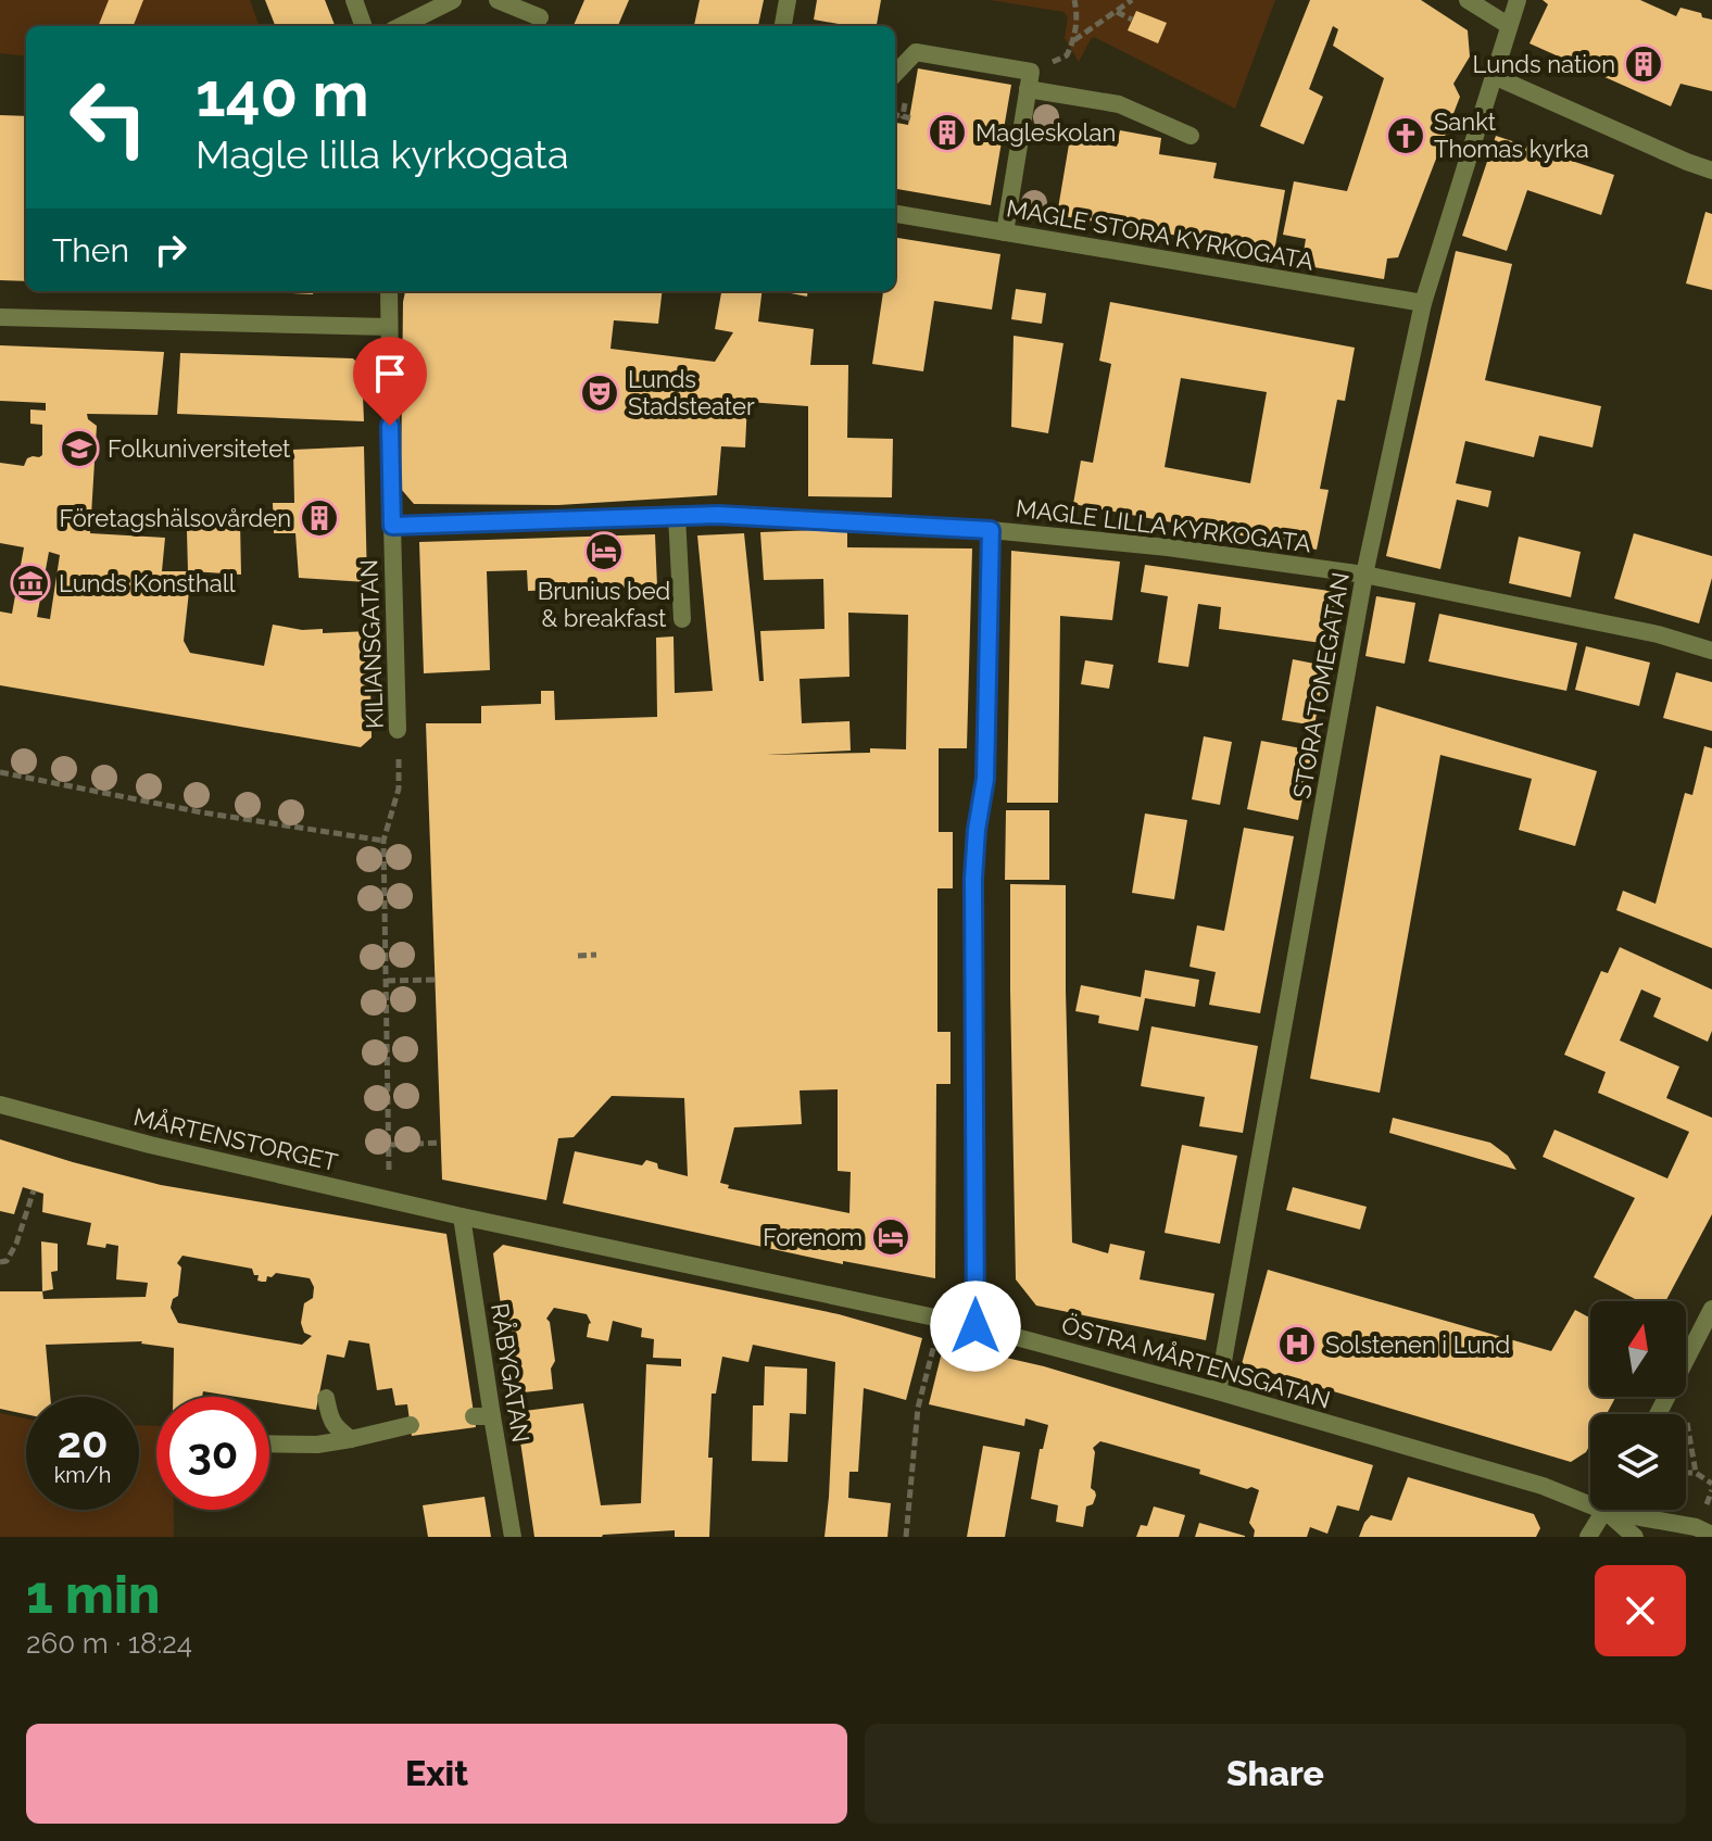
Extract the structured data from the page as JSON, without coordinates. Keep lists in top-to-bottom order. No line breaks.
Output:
{"streets":{"street":["MAGLE STORA KYRKOGATA","MAGLE LILLA KYRKOGATA","KILIANSGATAN","STORA TOMEGATAN","MÅRTENSTORGET","ÖSTRA MÅRTENSGATAN","RÅBYGATAN"]},"crossings":[["MAGLE STORA KYRKOGATA","STORA TOMEGATAN"],["MAGLE LILLA KYRKOGATA","KILIANSGATAN"],["MAGLE LILLA KYRKOGATA","STORA TOMEGATAN"],["KILIANSGATAN","MÅRTENSTORGET"],["STORA TOMEGATAN","ÖSTRA MÅRTENSGATAN"],["MÅRTENSTORGET","ÖSTRA MÅRTENSGATAN"],["MÅRTENSTORGET","RÅBYGATAN"],["ÖSTRA MÅRTENSGATAN","RÅBYGATAN"]],"places":{"building":["Lunds nation","Magleskolan","Företagshälsovården"],"church":["Sankt Thomas kyrka"],"theatre":["Lunds Stadsteater"],"school or university":["Folkuniversitetet"],"hotel":["Brunius bed & breakfast","Forenom"],"museum":["Lunds Konsthall"],"hospital":["Solstenen i Lund"]},"north":"top","page":{"turn":["140 m","Magle lilla kyrkogata"],"then":"Then","speed":"20 km/h","limit":"30","heading":["1 min","260 m · 18:24"],"buttons":["Exit","Share"]}}
